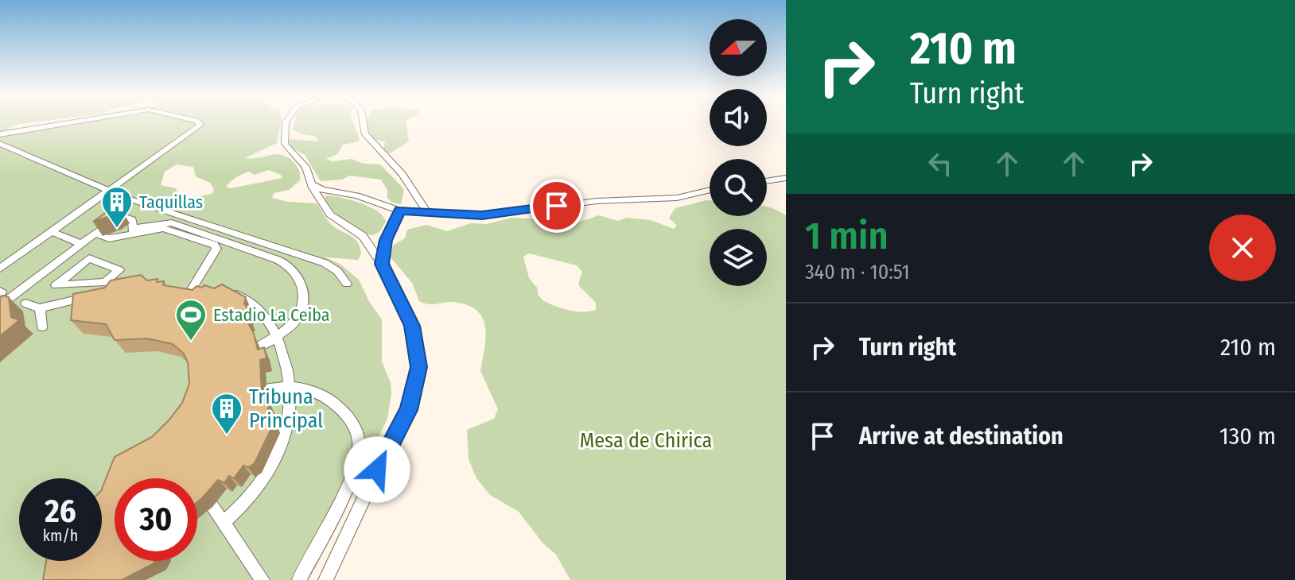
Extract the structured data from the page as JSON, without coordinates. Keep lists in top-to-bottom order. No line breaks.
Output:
{"parks":["Mesa de Chirica"],"places":{"building":["Taquillas","Tribuna Principal"],"sports":["Estadio La Ceiba"]},"north":"left","page":{"turn":["210 m","Turn right"],"heading":["1 min","340 m · 10:51"],"list":[{"name":"Turn right","value":"210 m"},{"name":"Arrive at destination","value":"130 m"}],"speed":"26 km/h","limit":"30"}}
